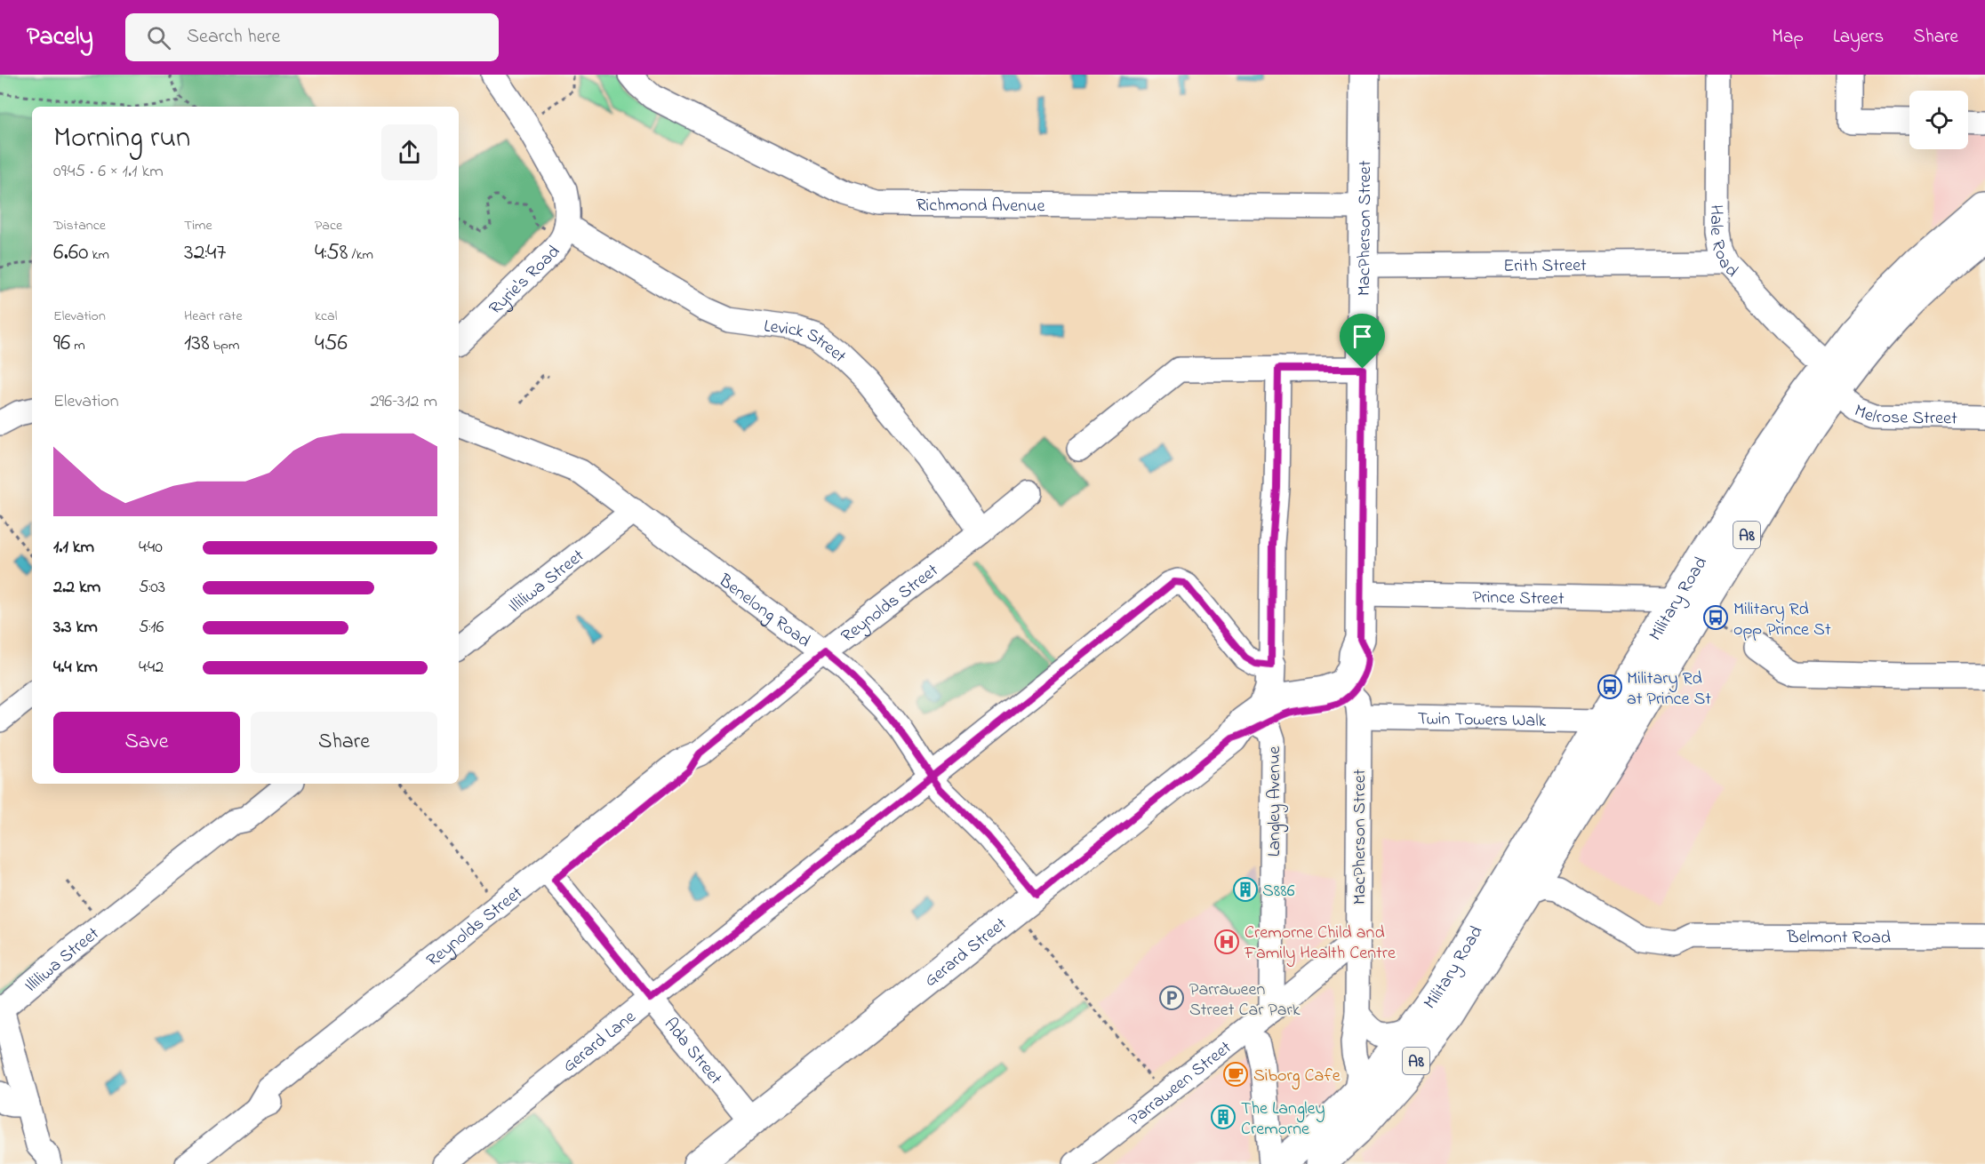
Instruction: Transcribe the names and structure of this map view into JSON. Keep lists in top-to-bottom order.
{
  "streets": {
    "main road": [
      "MacPherson Street",
      "A8",
      "Military Road",
      "Gerard Street"
    ],
    "street": [
      "Richmond Avenue",
      "Hale Road",
      "Erith Street",
      "Ryrie's Road",
      "Levick Street",
      "Melrose Street",
      "Illiliwa Street",
      "Prince Street",
      "Reynolds Street",
      "Benelong Road",
      "Twin Towers Walk",
      "Langley Avenue",
      "Belmont Road",
      "Gerard Lane",
      "Ada Street",
      "Parraween Street"
    ]
  },
  "crossings": [
    ["Richmond Avenue", "MacPherson Street"],
    ["MacPherson Street", "Erith Street"],
    ["MacPherson Street", "Prince Street"],
    ["MacPherson Street", "Military Road"],
    ["MacPherson Street", "Twin Towers Walk"],
    ["MacPherson Street", "Gerard Street"],
    ["MacPherson Street", "Parraween Street"],
    ["Hale Road", "Erith Street"],
    ["Hale Road", "Melrose Street"],
    ["Hale Road", "Military Road"],
    ["Ryrie's Road", "Levick Street"],
    ["Levick Street", "Reynolds Street"],
    ["Melrose Street", "Military Road"],
    ["Illiliwa Street", "Benelong Road"],
    ["Prince Street", "Military Road"],
    ["Military Road", "Twin Towers Walk"],
    ["Military Road", "Belmont Road"],
    ["Reynolds Street", "Benelong Road"],
    ["Reynolds Street", "Ada Street"],
    ["Benelong Road", "Gerard Street"],
    ["Benelong Road", "Gerard Lane"],
    ["Twin Towers Walk", "Gerard Street"],
    ["Langley Avenue", "Gerard Street"],
    ["Langley Avenue", "Parraween Street"],
    ["Gerard Street", "Ada Street"],
    ["Gerard Lane", "Ada Street"]
  ],
  "places": {
    "bus stop": ["Military Rd opp Prince St", "Military Rd at Prince St"],
    "building": ["S886", "The Langley Cremorne"],
    "hospital": ["Cremorne Child and Family Health Centre"],
    "parking": ["Parraween Street Car Park"],
    "cafe": ["Siborg Cafe"]
  },
  "page": {
    "header": "Pacely",
    "search": "Search here",
    "nav": ["Map", "Layers", "Share"],
    "heading": ["Morning run", "09:45 · 6 × 1.1 km"],
    "stats": [
      ["Distance", "6.60 km"],
      ["Time", "32:47"],
      ["Pace", "4:58 /km"],
      ["Elevation", "96 m"],
      ["Heart rate", "138 bpm"],
      ["kcal", "456"]
    ],
    "chart": ["Elevation", "296–312 m"],
    "list": [
      {
        "name": "1.1 km",
        "note": "4:40"
      },
      {
        "name": "2.2 km",
        "note": "5:03"
      },
      {
        "name": "3.3 km",
        "note": "5:16"
      },
      {
        "name": "4.4 km",
        "note": "4:42"
      }
    ],
    "buttons": ["Save", "Share"]
  }
}
